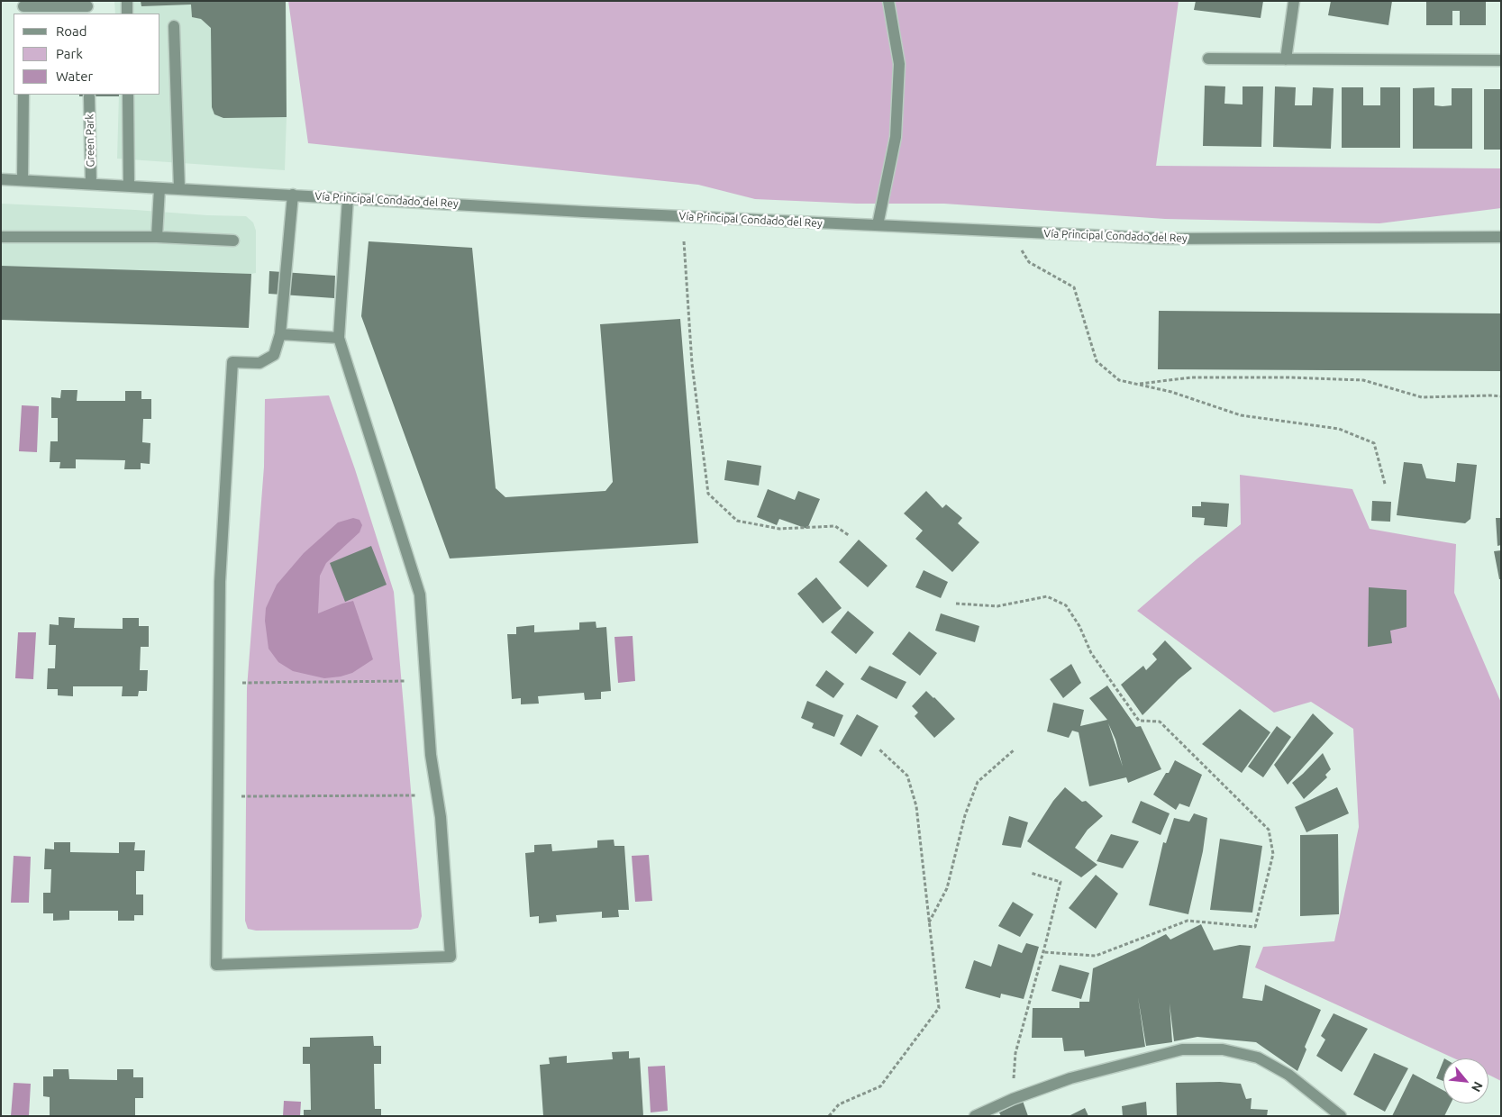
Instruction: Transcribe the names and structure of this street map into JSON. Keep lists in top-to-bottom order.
{
  "streets": {
    "street": ["Green Park", "Vía Principal Condado del Rey"]
  },
  "crossings": [
    ["Green Park", "Vía Principal Condado del Rey"]
  ],
  "legend": ["Road", "Park", "Water"],
  "north": "bottom right"
}
